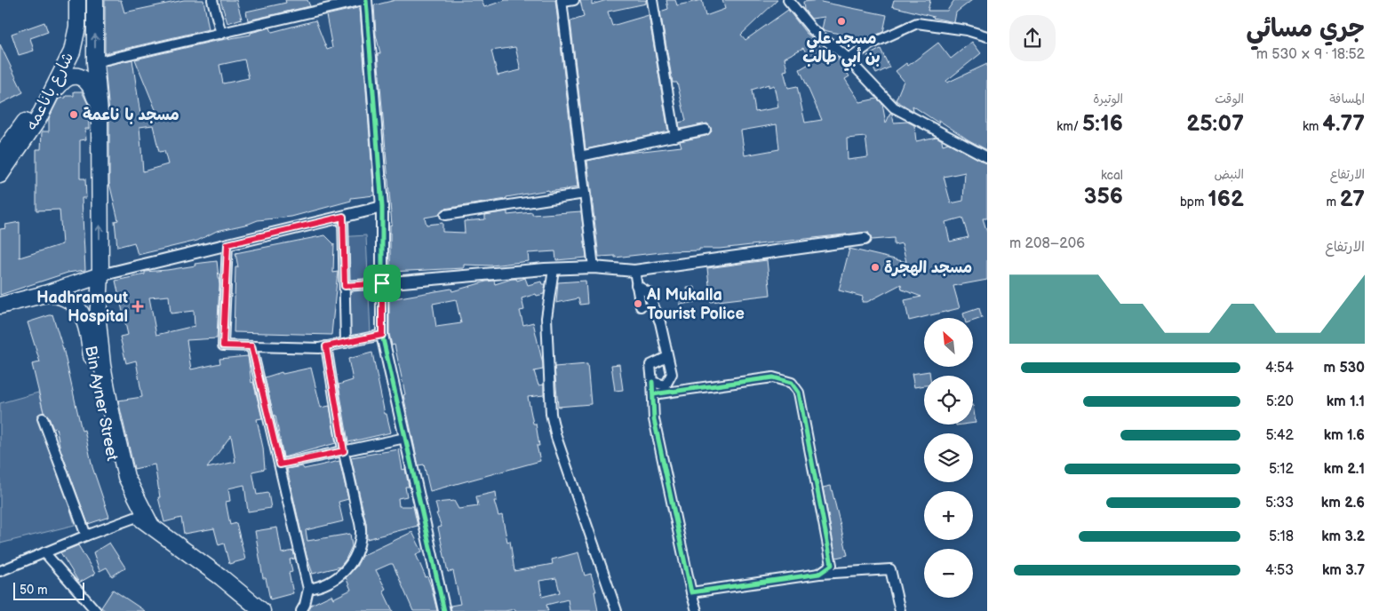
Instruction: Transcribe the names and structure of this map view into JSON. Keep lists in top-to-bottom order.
{
  "streets": {
    "highway": ["شارع باناعمه", "Bin Ayner Street"]
  },
  "places": {
    "other": [
      "مسجد علي بن أبي طالب",
      "مسجد با ناعمة",
      "مسجد الهجرة",
      "Al Mukalla Tourist Police"
    ],
    "health": ["Hadhramout Hospital"]
  },
  "scale_bar": "50 m",
  "north": "top left",
  "page": {
    "heading": ["جري مسائي", "18:52 · 9 × 530 m"],
    "stats": [
      ["المسافة", "4.77 km"],
      ["الوقت", "25:07"],
      ["الوتيرة", "5:16 /km"],
      ["الارتفاع", "27 m"],
      ["النبض", "162 bpm"],
      ["kcal", "356"]
    ],
    "chart": ["الارتفاع", "206–208 m"],
    "map_buttons": ["+", "−"],
    "list": [
      {
        "name": "530 m",
        "note": "4:54"
      },
      {
        "name": "1.1 km",
        "note": "5:20"
      },
      {
        "name": "1.6 km",
        "note": "5:42"
      },
      {
        "name": "2.1 km",
        "note": "5:12"
      },
      {
        "name": "2.6 km",
        "note": "5:33"
      },
      {
        "name": "3.2 km",
        "note": "5:18"
      },
      {
        "name": "3.7 km",
        "note": "4:53"
      }
    ],
    "scale": "50 m"
  }
}
